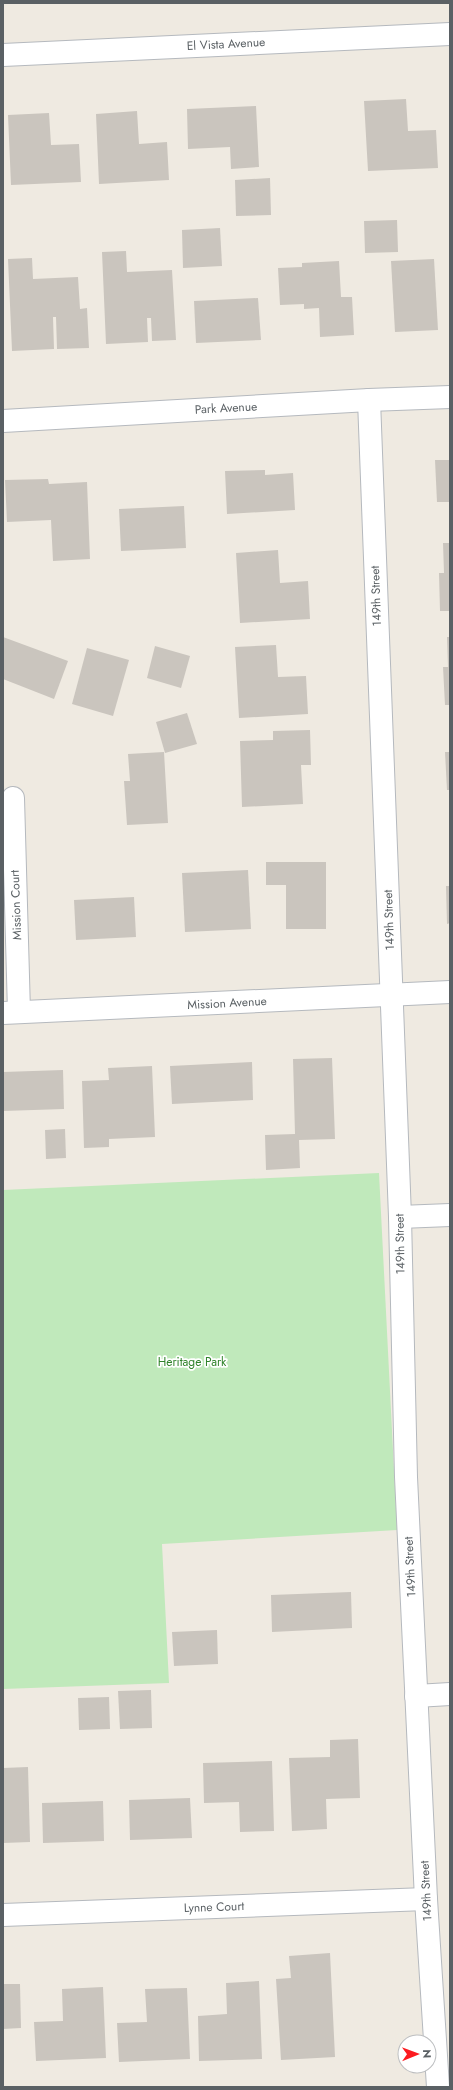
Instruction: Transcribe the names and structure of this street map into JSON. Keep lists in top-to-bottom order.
{
  "streets": {
    "street": [
      "El Vista Avenue",
      "Park Avenue",
      "149th Street",
      "Mission Court",
      "Mission Avenue",
      "Lynne Court"
    ]
  },
  "crossings": [
    ["Park Avenue", "149th Street"],
    ["149th Street", "Mission Avenue"],
    ["149th Street", "Lynne Court"],
    ["Mission Court", "Mission Avenue"]
  ],
  "parks": ["Heritage Park"],
  "north": "right"
}
